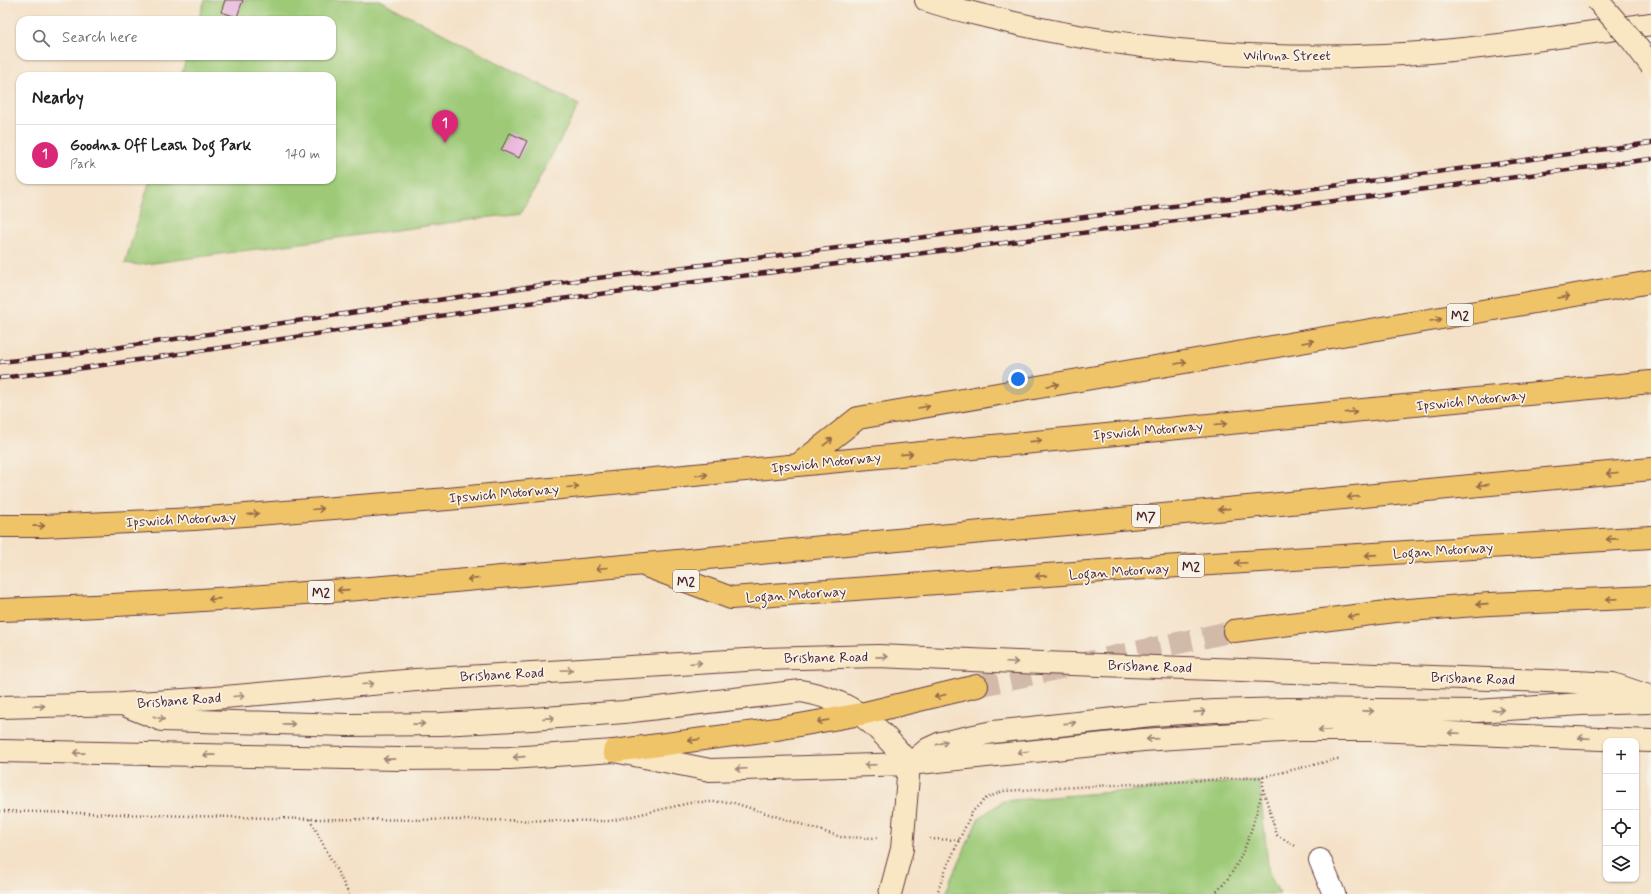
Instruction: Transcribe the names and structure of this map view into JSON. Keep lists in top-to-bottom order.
{
  "streets": {
    "highway": [
      "M2",
      "Ipswich Motorway",
      "M7",
      "Logan Motorway"
    ],
    "main road": ["Wilruna Street", "Brisbane Road"]
  },
  "crossings": [
    ["M2", "Ipswich Motorway"],
    ["M2", "M7"],
    ["M2", "Logan Motorway"],
    ["M7", "Logan Motorway"]
  ],
  "page": {
    "search": "Search here",
    "heading": "Nearby",
    "pins": "1",
    "list": [
      {
        "mark": "1",
        "name": "Goodna Off Leash Dog Park",
        "note": "Park",
        "value": "140 m"
      }
    ],
    "map_buttons": ["+", "−"]
  }
}
